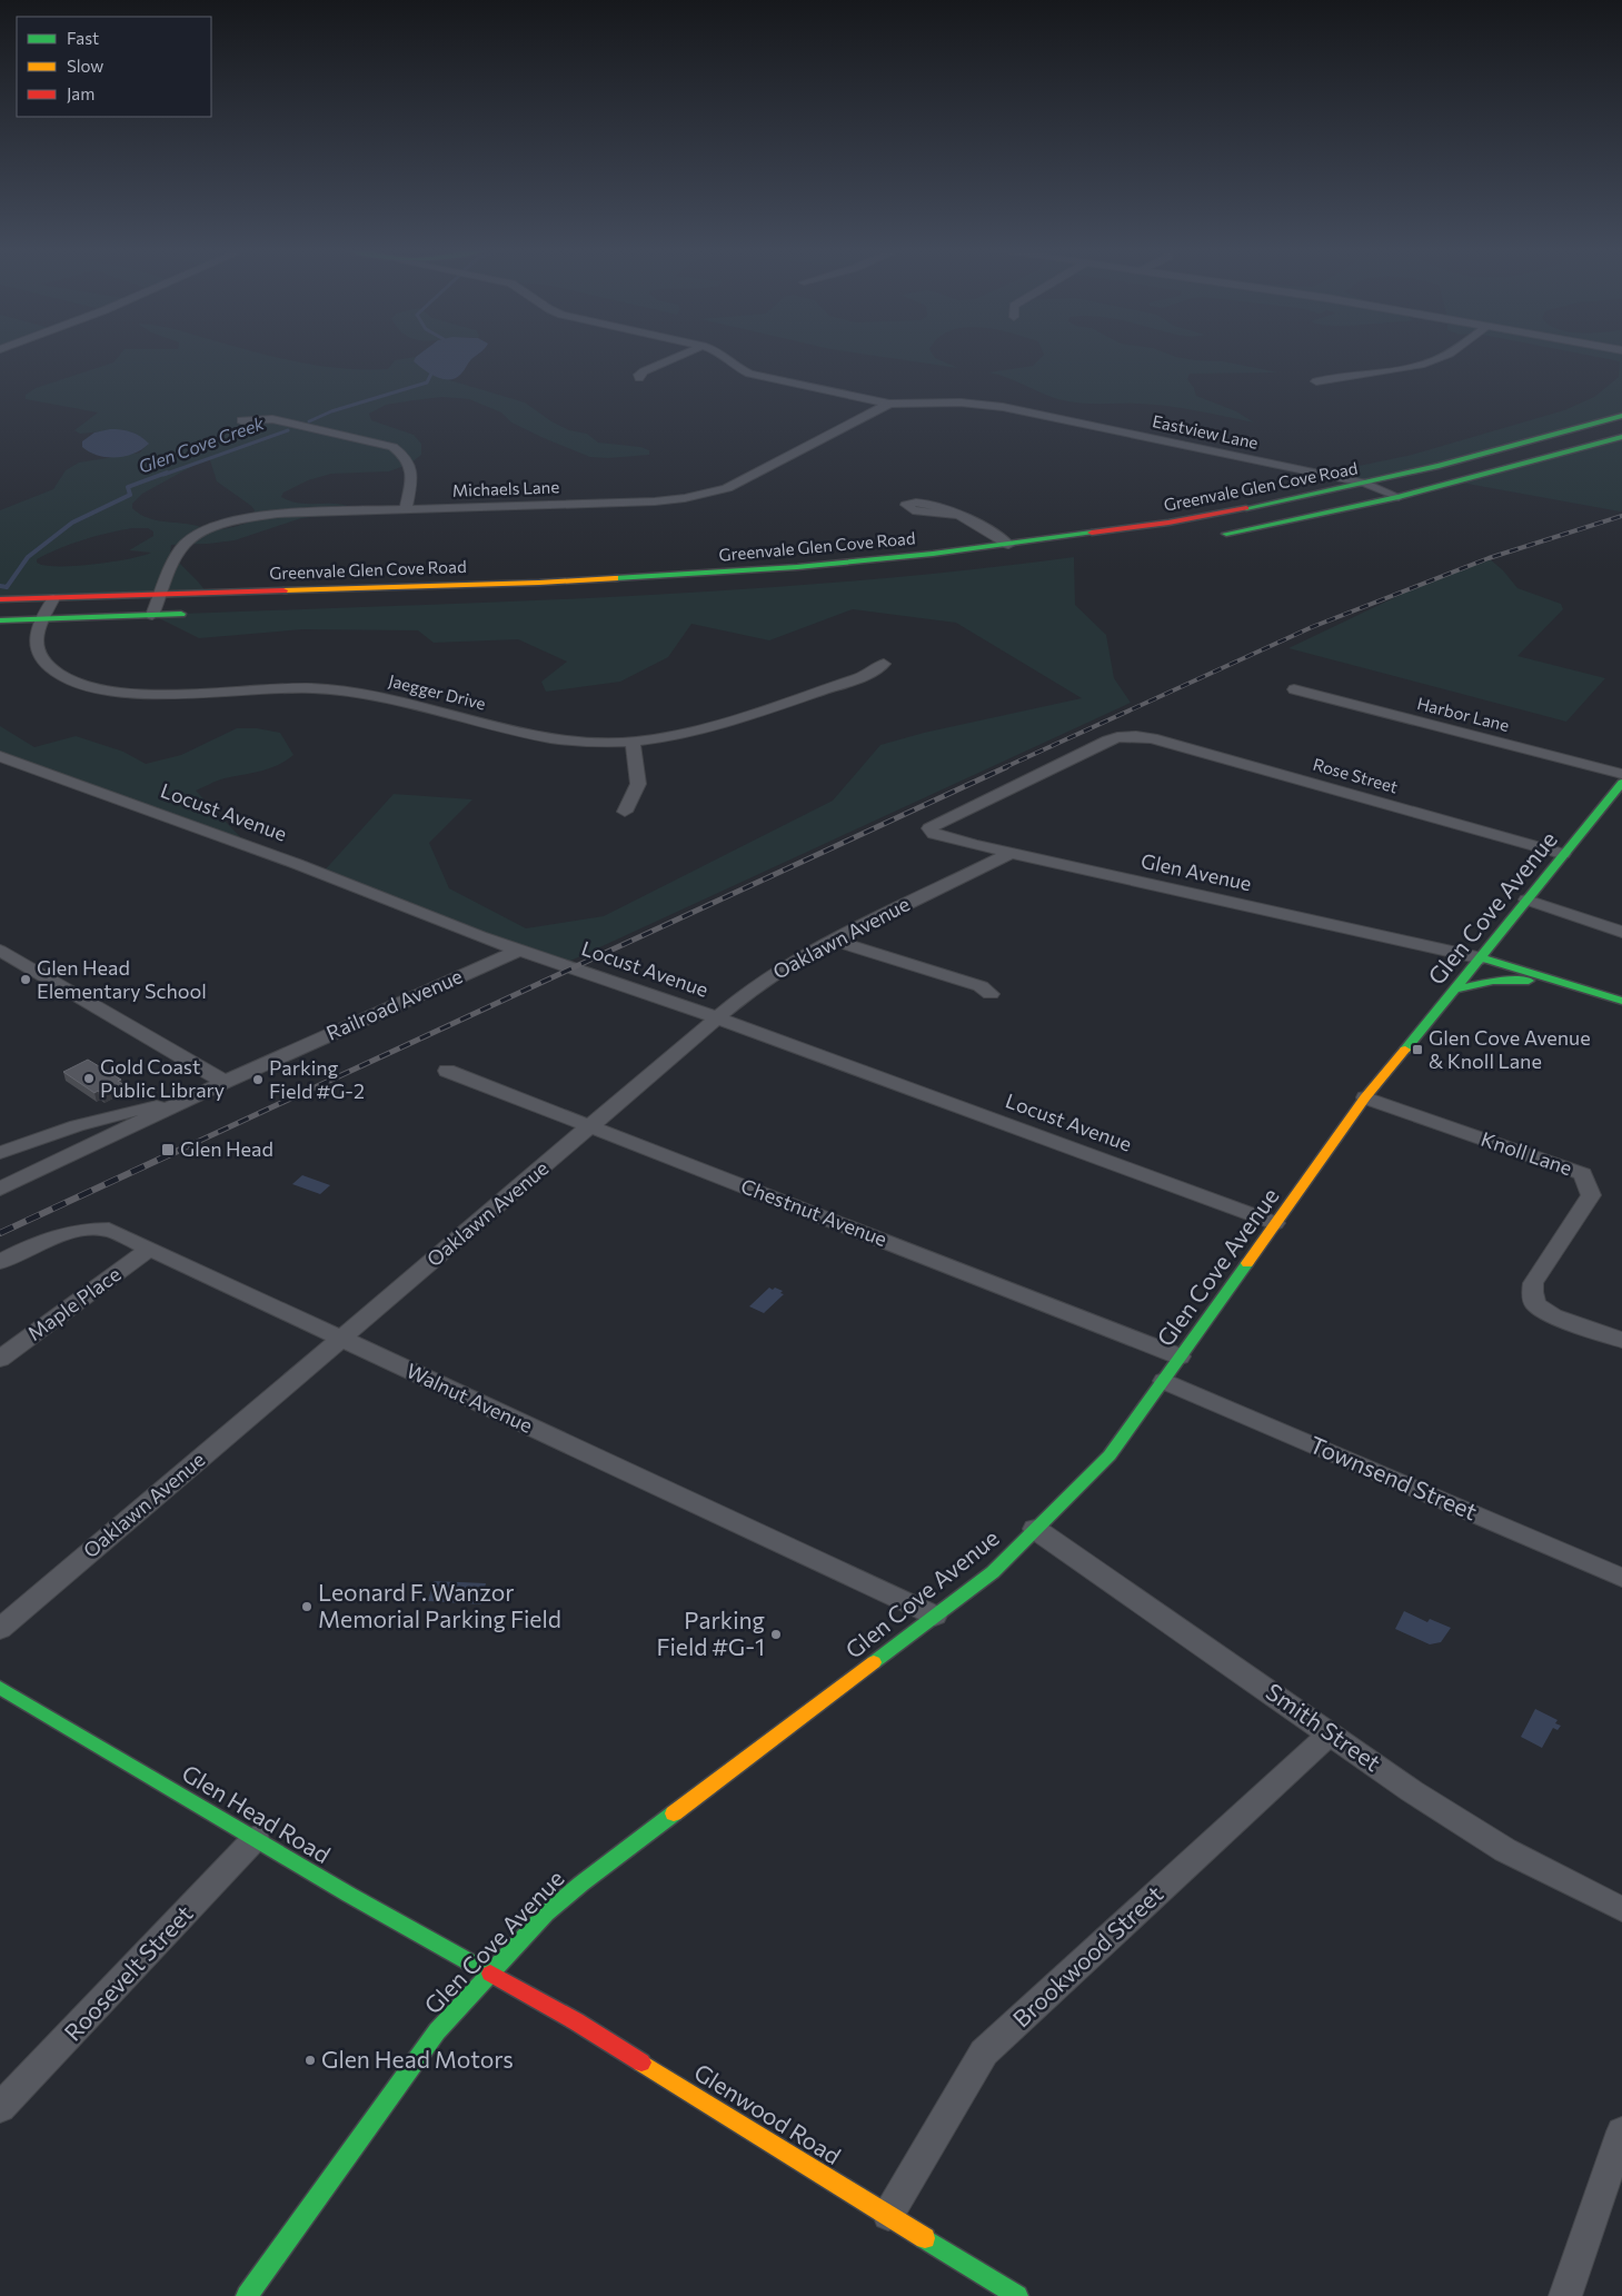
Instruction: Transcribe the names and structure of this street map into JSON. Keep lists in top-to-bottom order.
{
  "streets": {
    "main road": [
      "Greenvale Glen Cove Road",
      "Glen Cove Avenue",
      "Glen Head Road",
      "Glenwood Road"
    ],
    "street": [
      "Eastview Lane",
      "Michaels Lane",
      "Jaegger Drive",
      "Harbor Lane",
      "Rose Street",
      "Locust Avenue",
      "Glen Avenue",
      "Oaklawn Avenue",
      "Railroad Avenue",
      "Knoll Lane",
      "Chestnut Avenue",
      "Maple Place",
      "Walnut Avenue",
      "Townsend Street",
      "Smith Street",
      "Brookwood Street",
      "Roosevelt Street"
    ]
  },
  "crossings": [
    ["Eastview Lane", "Greenvale Glen Cove Road"],
    ["Eastview Lane", "Michaels Lane"],
    ["Greenvale Glen Cove Road", "Michaels Lane"],
    ["Greenvale Glen Cove Road", "Jaegger Drive"],
    ["Rose Street", "Glen Avenue"],
    ["Rose Street", "Glen Cove Avenue"],
    ["Locust Avenue", "Glen Cove Avenue"],
    ["Locust Avenue", "Oaklawn Avenue"],
    ["Locust Avenue", "Railroad Avenue"],
    ["Glen Avenue", "Glen Cove Avenue"],
    ["Glen Avenue", "Oaklawn Avenue"],
    ["Glen Cove Avenue", "Knoll Lane"],
    ["Glen Cove Avenue", "Chestnut Avenue"],
    ["Glen Cove Avenue", "Walnut Avenue"],
    ["Glen Cove Avenue", "Townsend Street"],
    ["Glen Cove Avenue", "Smith Street"],
    ["Glen Cove Avenue", "Glen Head Road"],
    ["Glen Cove Avenue", "Glenwood Road"],
    ["Oaklawn Avenue", "Chestnut Avenue"],
    ["Oaklawn Avenue", "Walnut Avenue"],
    ["Maple Place", "Walnut Avenue"],
    ["Smith Street", "Brookwood Street"],
    ["Glen Head Road", "Roosevelt Street"],
    ["Glen Head Road", "Glenwood Road"],
    ["Brookwood Street", "Glenwood Road"]
  ],
  "water": ["Glen Cove Creek"],
  "places": {
    "other": [
      "Glen Head Elementary School",
      "Gold Coast Public Library",
      "Parking Field #G-2",
      "Leonard F. Wanzor Memorial Parking Field",
      "Parking Field #G-1",
      "Glen Head Motors"
    ],
    "transit": ["Glen Cove Avenue & Knoll Lane", "Glen Head"]
  },
  "legend": ["Fast", "Slow", "Jam"]
}
